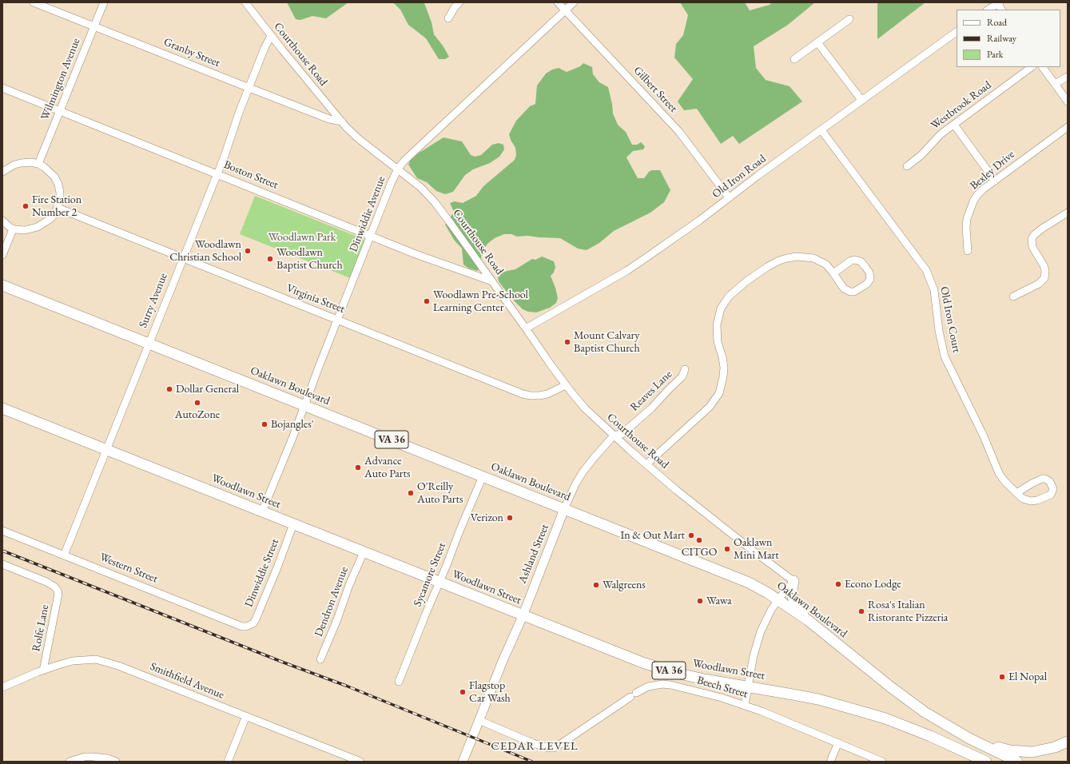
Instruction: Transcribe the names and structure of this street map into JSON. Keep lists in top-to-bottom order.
{
  "streets": {
    "highway": ["Oaklawn Boulevard", "VA 36", "Woodlawn Street"],
    "main road": ["Ashland Street"],
    "street": [
      "Granby Street",
      "Courthouse Road",
      "Wilmington Avenue",
      "Gilbert Street",
      "Westbrook Road",
      "Bexley Drive",
      "Boston Street",
      "Old Iron Road",
      "Dinwiddie Avenue",
      "Virginia Street",
      "Surry Avenue",
      "Old Iron Court",
      "Reaves Lane",
      "Western Street",
      "Dinwiddie Street",
      "Sycamore Street",
      "Dendron Avenue",
      "Rolfe Lane",
      "Smithfield Avenue",
      "Beech Street"
    ]
  },
  "crossings": [
    ["Granby Street", "Courthouse Road"],
    ["Granby Street", "Wilmington Avenue"],
    ["Granby Street", "Surry Avenue"],
    ["Courthouse Road", "Boston Street"],
    ["Courthouse Road", "Old Iron Road"],
    ["Courthouse Road", "Dinwiddie Avenue"],
    ["Courthouse Road", "Virginia Street"],
    ["Courthouse Road", "Surry Avenue"],
    ["Courthouse Road", "Reaves Lane"],
    ["Courthouse Road", "Ashland Street"],
    ["Wilmington Avenue", "Boston Street"],
    ["Gilbert Street", "Old Iron Road"],
    ["Gilbert Street", "Dinwiddie Avenue"],
    ["Boston Street", "Dinwiddie Avenue"],
    ["Boston Street", "Surry Avenue"],
    ["Old Iron Road", "Old Iron Court"],
    ["Dinwiddie Avenue", "Virginia Street"],
    ["Dinwiddie Avenue", "Oaklawn Boulevard"],
    ["Dinwiddie Avenue", "Woodlawn Street"],
    ["Virginia Street", "Surry Avenue"],
    ["Surry Avenue", "Oaklawn Boulevard"],
    ["Surry Avenue", "Woodlawn Street"],
    ["Surry Avenue", "Western Street"],
    ["Oaklawn Boulevard", "Ashland Street"],
    ["Oaklawn Boulevard", "Sycamore Street"],
    ["Reaves Lane", "Ashland Street"],
    ["VA 36", "Woodlawn Street"],
    ["Woodlawn Street", "Ashland Street"],
    ["Woodlawn Street", "Dinwiddie Street"],
    ["Woodlawn Street", "Sycamore Street"],
    ["Woodlawn Street", "Dendron Avenue"],
    ["Ashland Street", "Beech Street"],
    ["Western Street", "Dinwiddie Street"],
    ["Rolfe Lane", "Smithfield Avenue"]
  ],
  "districts": ["CEDAR LEVEL"],
  "parks": ["Woodlawn Park"],
  "places": [
    "Fire Station Number 2",
    "Woodlawn Christian School",
    "Woodlawn Baptist Church",
    "Woodlawn Pre-School Learning Center",
    "Mount Calvary Baptist Church",
    "Dollar General",
    "AutoZone",
    "Bojangles'",
    "Advance Auto Parts",
    "O'Reilly Auto Parts",
    "Verizon",
    "In & Out Mart",
    "CITGO",
    "Oaklawn Mini Mart",
    "Econo Lodge",
    "Walgreens",
    "Wawa",
    "Rosa's Italian Ristorante Pizzeria",
    "El Nopal",
    "Flagstop Car Wash"
  ],
  "legend": ["Road", "Railway", "Park"]
}
